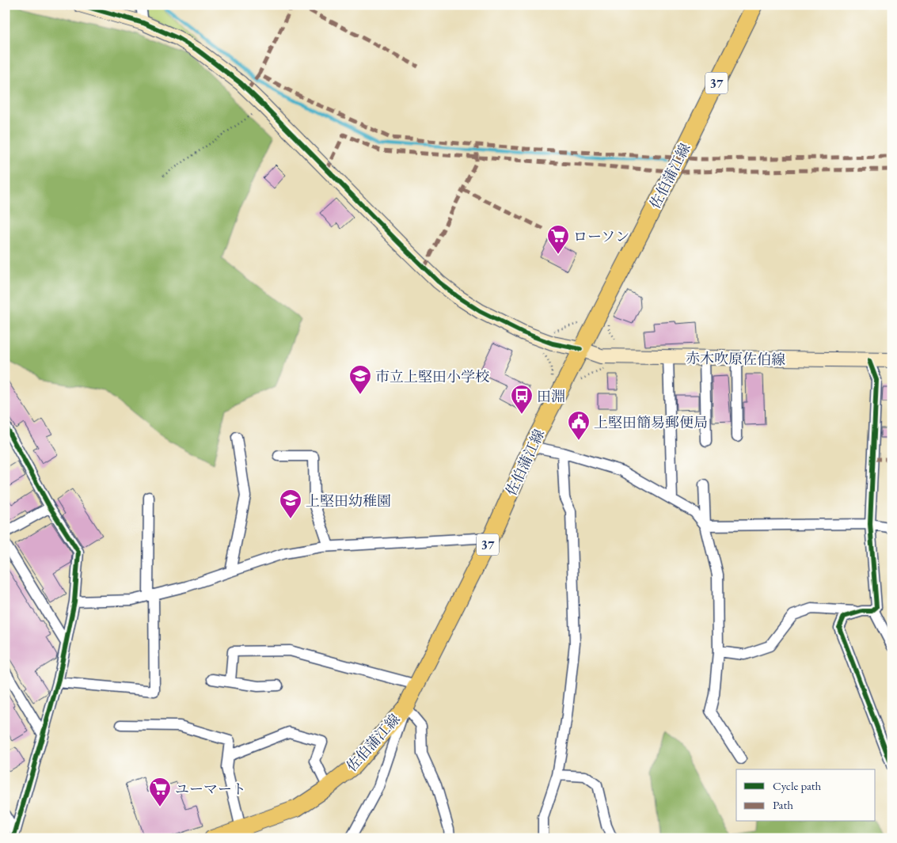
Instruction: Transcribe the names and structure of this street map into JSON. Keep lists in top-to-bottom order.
{
  "streets": {
    "main road": ["37", "佐伯蒲江線"],
    "street": ["赤木吹原佐伯線"]
  },
  "crossings": [
    ["佐伯蒲江線", "赤木吹原佐伯線"]
  ],
  "places": {
    "supermarket": ["ローソン", "ユーマート"],
    "school or university": ["市立上堅田小学校", "上堅田幼稚園"],
    "bus stop": ["田淵"],
    "public building": ["上堅田簡易郵便局"]
  },
  "legend": ["Cycle path", "Path"]
}
